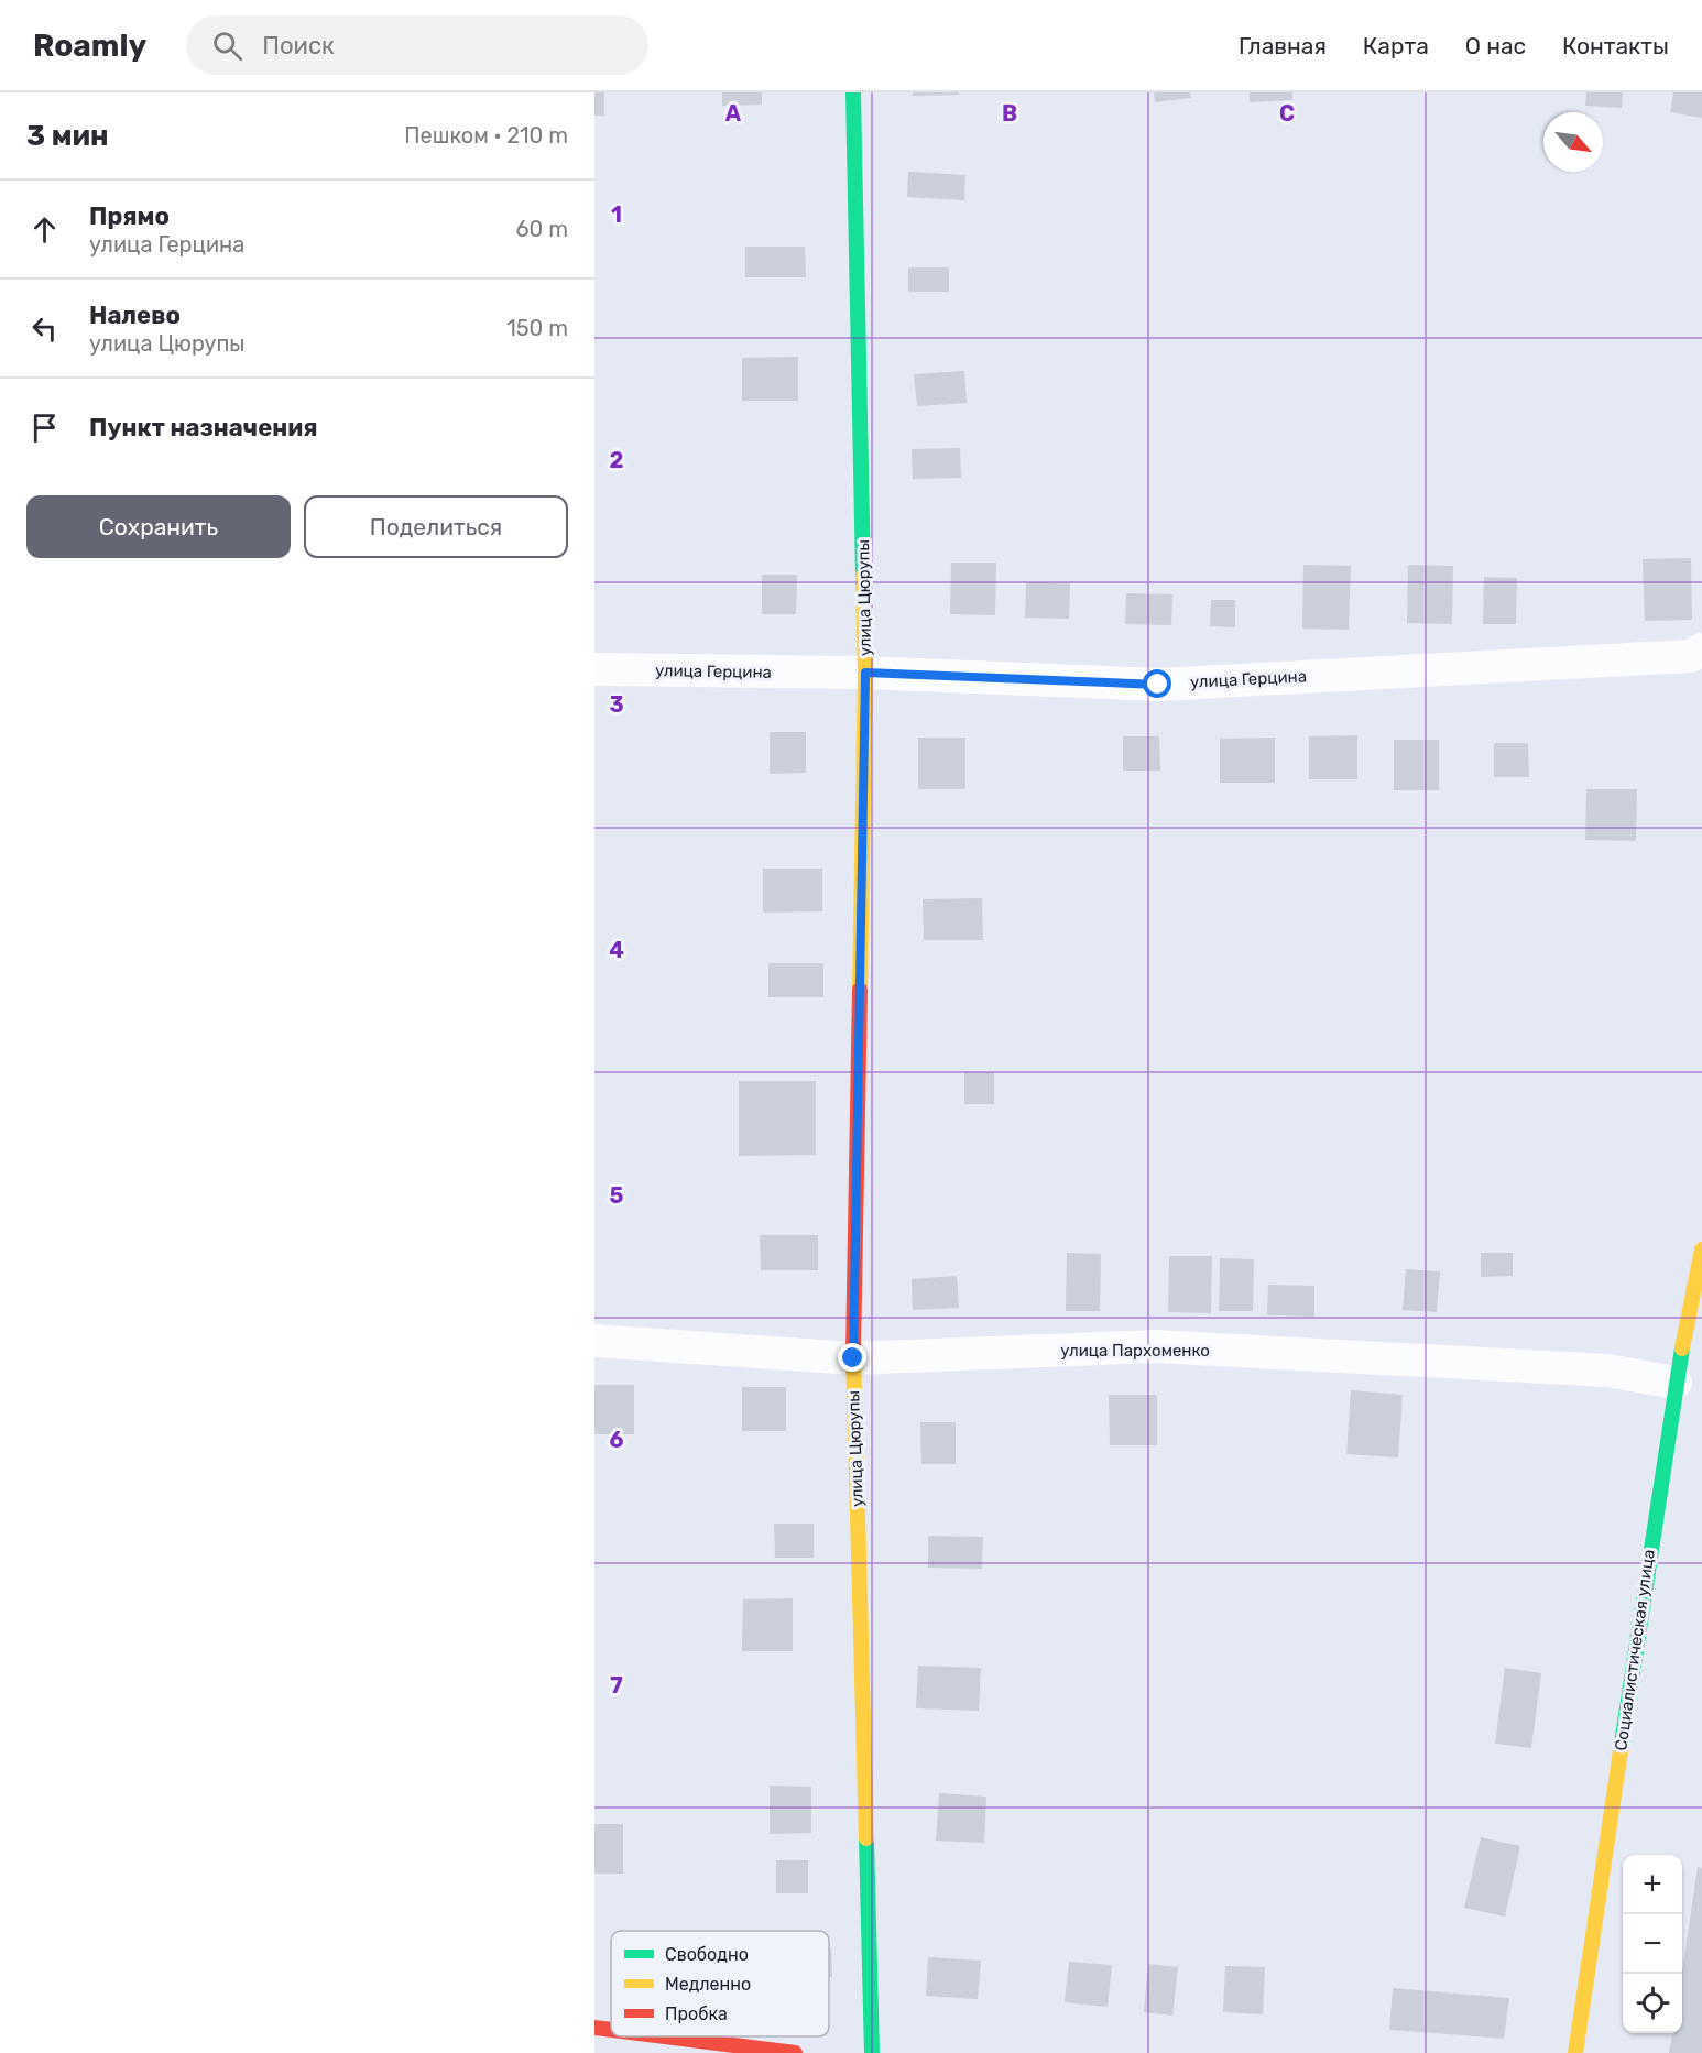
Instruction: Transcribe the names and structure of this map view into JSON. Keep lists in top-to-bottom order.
{
  "streets": {
    "street": [
      "улица Цюрупы",
      "улица Герцина",
      "улица Пархоменко",
      "Социалистическая улица"
    ]
  },
  "crossings": [
    ["улица Цюрупы", "улица Герцина"],
    ["улица Цюрупы", "улица Пархоменко"],
    ["улица Пархоменко", "Социалистическая улица"]
  ],
  "legend": ["Свободно", "Медленно", "Пробка"],
  "north": "bottom right",
  "page": {
    "header": "Roamly",
    "search": "Поиск",
    "nav": [
      "Главная",
      "Карта",
      "О нас",
      "Контакты"
    ],
    "heading": ["3 мин", "Пешком · 210 m"],
    "list": [
      ["Прямо", "улица Герцина", "60 m"],
      ["Налево", "улица Цюрупы", "150 m"],
      "Пункт назначения"
    ],
    "buttons": ["Сохранить", "Поделиться"],
    "map_buttons": ["+", "−"]
  },
  "grid": {
    "columns": ["A", "B", "C"],
    "rows": [
      "1",
      "2",
      "3",
      "4",
      "5",
      "6",
      "7"
    ]
  }
}
